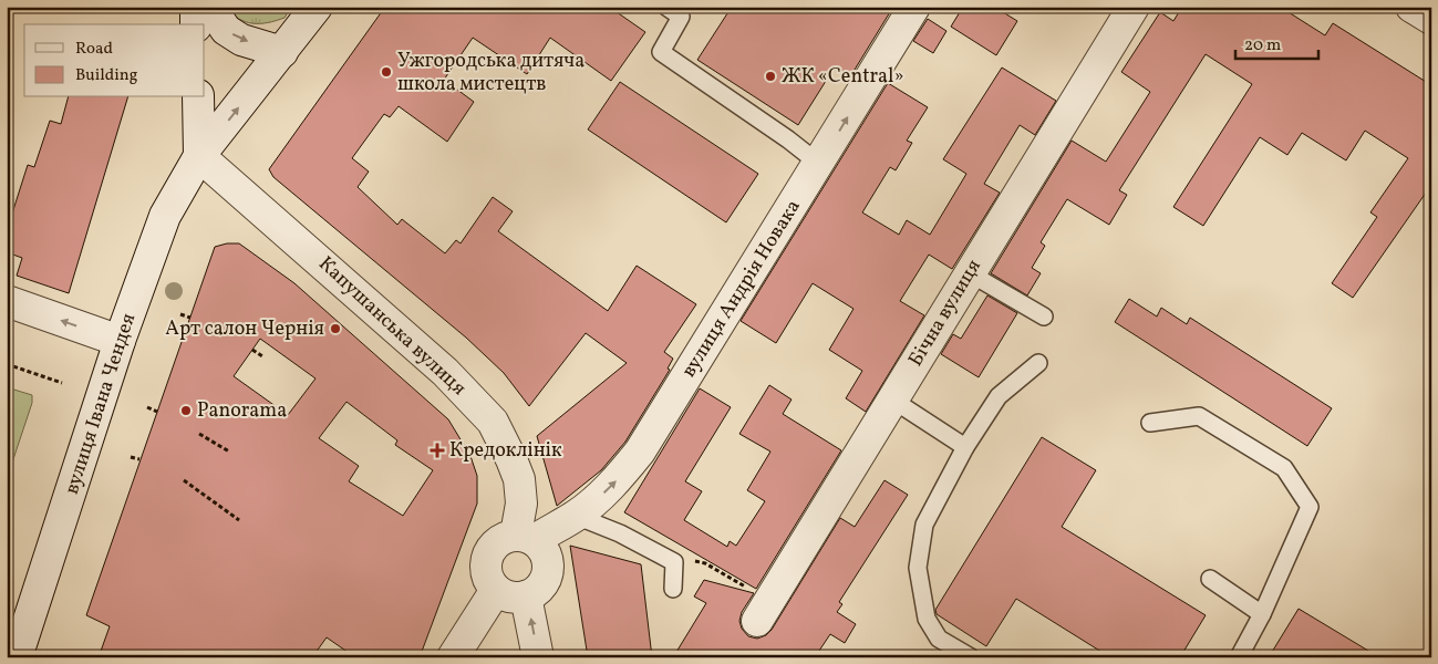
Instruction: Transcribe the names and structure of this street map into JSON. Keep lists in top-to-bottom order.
{
  "streets": {
    "street": [
      "вулиця Андрія Новака",
      "Бічна вулиця",
      "Капушанська вулиця",
      "вулиця Івана Чендея"
    ]
  },
  "crossings": [
    ["вулиця Андрія Новака", "Капушанська вулиця"],
    ["Капушанська вулиця", "вулиця Івана Чендея"]
  ],
  "one_way": ["вулиця Андрія Новака"],
  "places": {
    "other": [
      "Ужгородська дитяча школа мистецтв",
      "ЖК «Central»",
      "Арт салон Чернія",
      "Panorama"
    ],
    "health": ["Кредоклінік"]
  },
  "legend": ["Road", "Building"],
  "scale_bar": "20 m"
}
